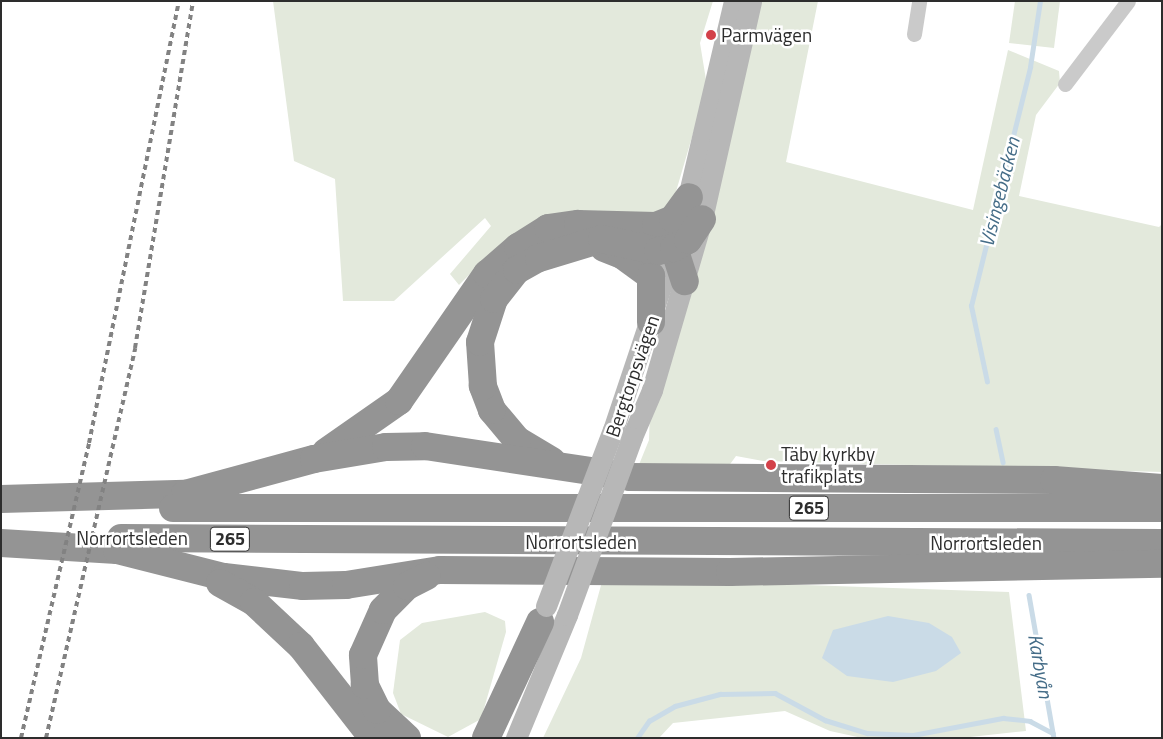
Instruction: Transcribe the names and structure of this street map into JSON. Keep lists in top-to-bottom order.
{
  "streets": {
    "highway": ["265", "Norrortsleden"],
    "main road": ["Bergtorpsvägen"]
  },
  "water": ["Visingebäcken", "Karbyån"],
  "places": ["Parmvägen", "Täby kyrkby trafikplats"]
}
